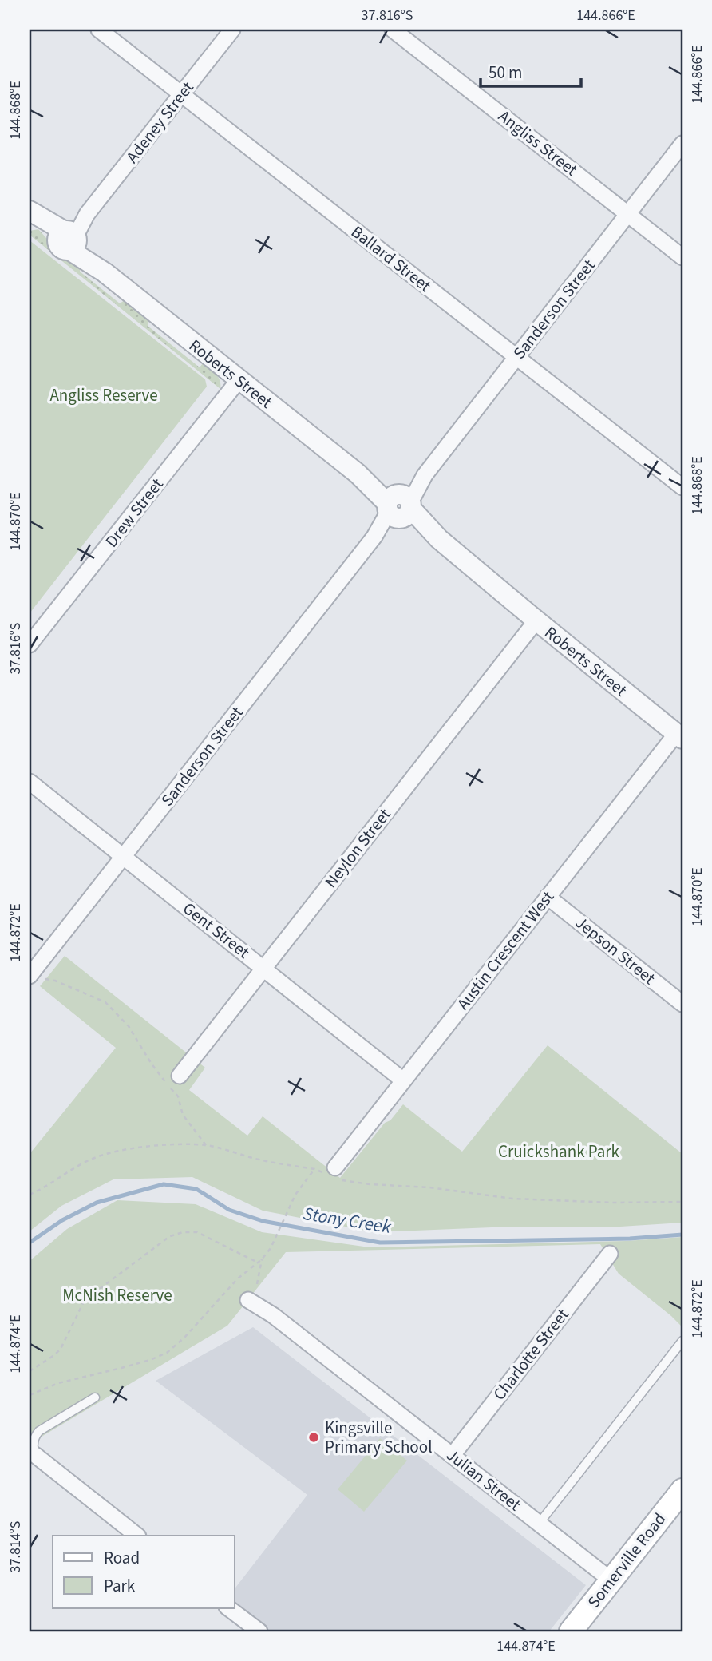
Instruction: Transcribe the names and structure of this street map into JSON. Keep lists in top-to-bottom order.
{
  "streets": {
    "main road": ["Somerville Road"],
    "street": [
      "Adeney Street",
      "Angliss Street",
      "Ballard Street",
      "Sanderson Street",
      "Roberts Street",
      "Drew Street",
      "Neylon Street",
      "Gent Street",
      "Austin Crescent West",
      "Jepson Street",
      "Charlotte Street",
      "Julian Street"
    ]
  },
  "crossings": [
    ["Adeney Street", "Ballard Street"],
    ["Adeney Street", "Roberts Street"],
    ["Angliss Street", "Sanderson Street"],
    ["Ballard Street", "Sanderson Street"],
    ["Sanderson Street", "Roberts Street"],
    ["Sanderson Street", "Gent Street"],
    ["Roberts Street", "Drew Street"],
    ["Roberts Street", "Neylon Street"],
    ["Roberts Street", "Austin Crescent West"],
    ["Neylon Street", "Gent Street"],
    ["Gent Street", "Austin Crescent West"],
    ["Austin Crescent West", "Jepson Street"],
    ["Charlotte Street", "Julian Street"],
    ["Julian Street", "Somerville Road"]
  ],
  "water": ["Stony Creek"],
  "parks": ["Angliss Reserve", "Cruickshank Park", "McNish Reserve"],
  "places": ["Kingsville Primary School"],
  "legend": ["Road", "Park"],
  "scale_bar": "50 m",
  "coordinates": [
    "37.816°S",
    "144.866°E",
    "144.868°E",
    "144.870°E",
    "144.872°E",
    "144.874°E",
    "37.814°S"
  ]
}
